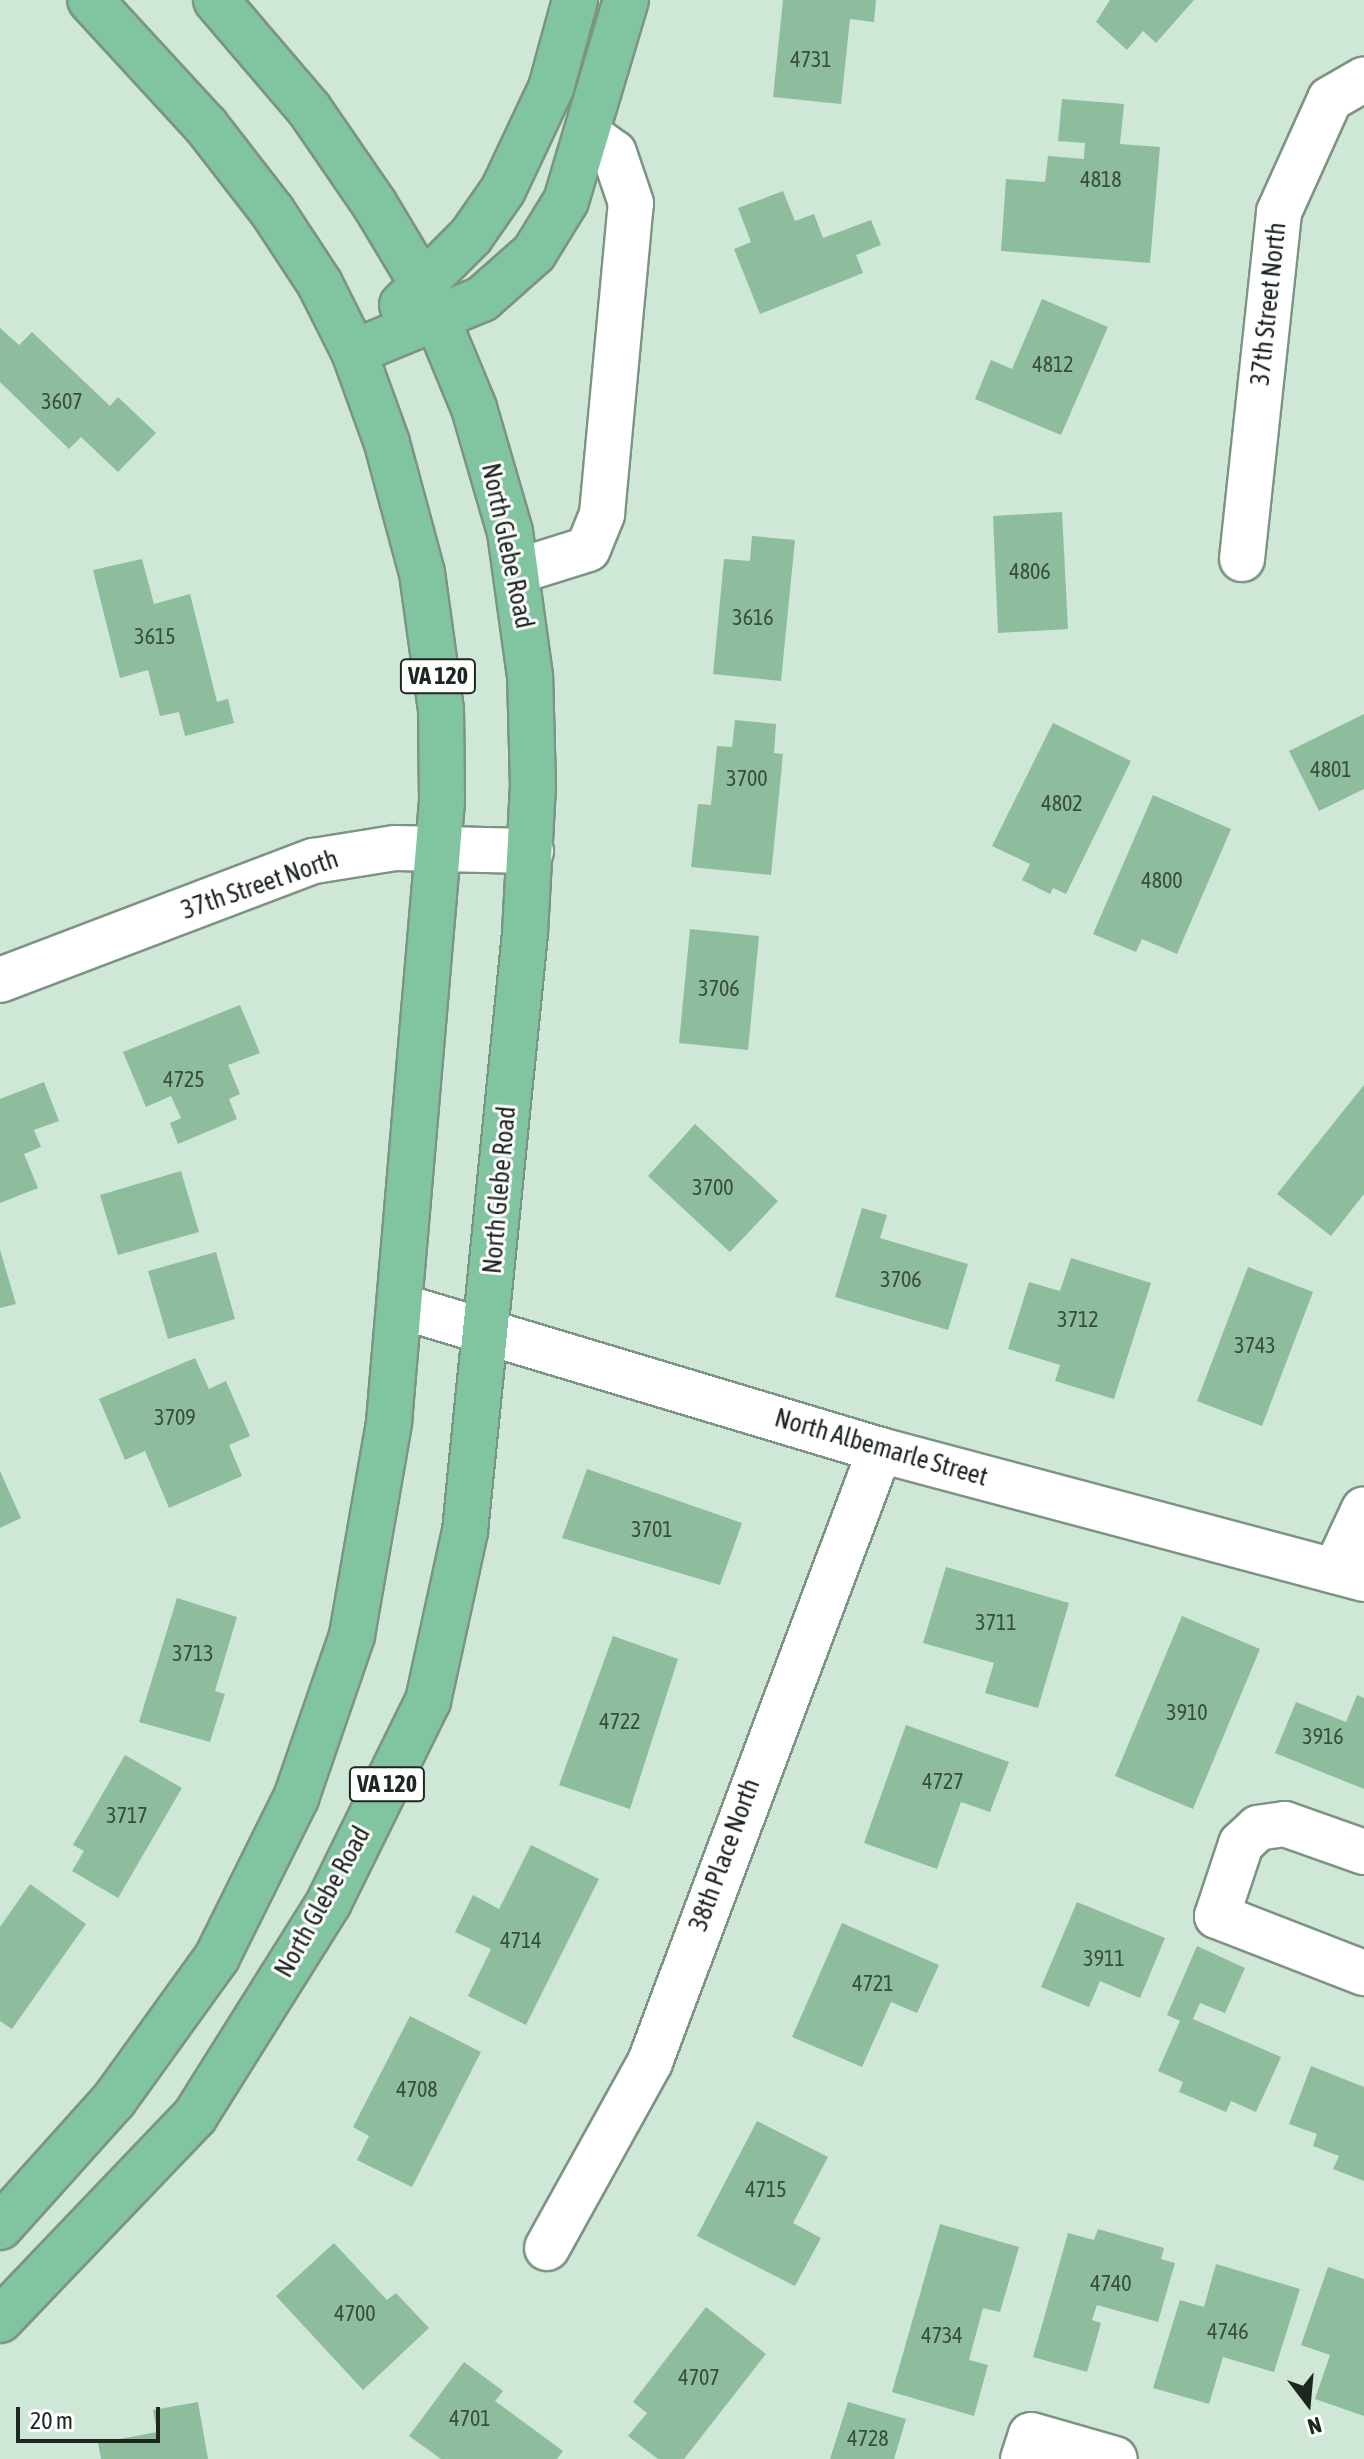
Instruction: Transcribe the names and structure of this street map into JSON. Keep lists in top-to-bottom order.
{
  "streets": {
    "main road": ["North Glebe Road", "VA 120"],
    "street": ["37th Street North", "North Albemarle Street", "38th Place North"]
  },
  "crossings": [
    ["37th Street North", "North Glebe Road"],
    ["37th Street North", "VA 120"],
    ["North Glebe Road", "North Albemarle Street"],
    ["VA 120", "North Albemarle Street"],
    ["North Albemarle Street", "38th Place North"]
  ],
  "house_numbers": [
    "4731",
    "4818",
    "4812",
    "3607",
    "4806",
    "3616",
    "3615",
    "4801",
    "3700",
    "4802",
    "4800",
    "3706",
    "4725",
    "3700",
    "3706",
    "3712",
    "3743",
    "3709",
    "3701",
    "3711",
    "3713",
    "3910",
    "4722",
    "3916",
    "4727",
    "3717",
    "4714",
    "3911",
    "4721",
    "4708",
    "4715",
    "4740",
    "4700",
    "4746",
    "4734",
    "4707",
    "4701",
    "4728"
  ],
  "scale_bar": "20 m",
  "north": "bottom"
}
